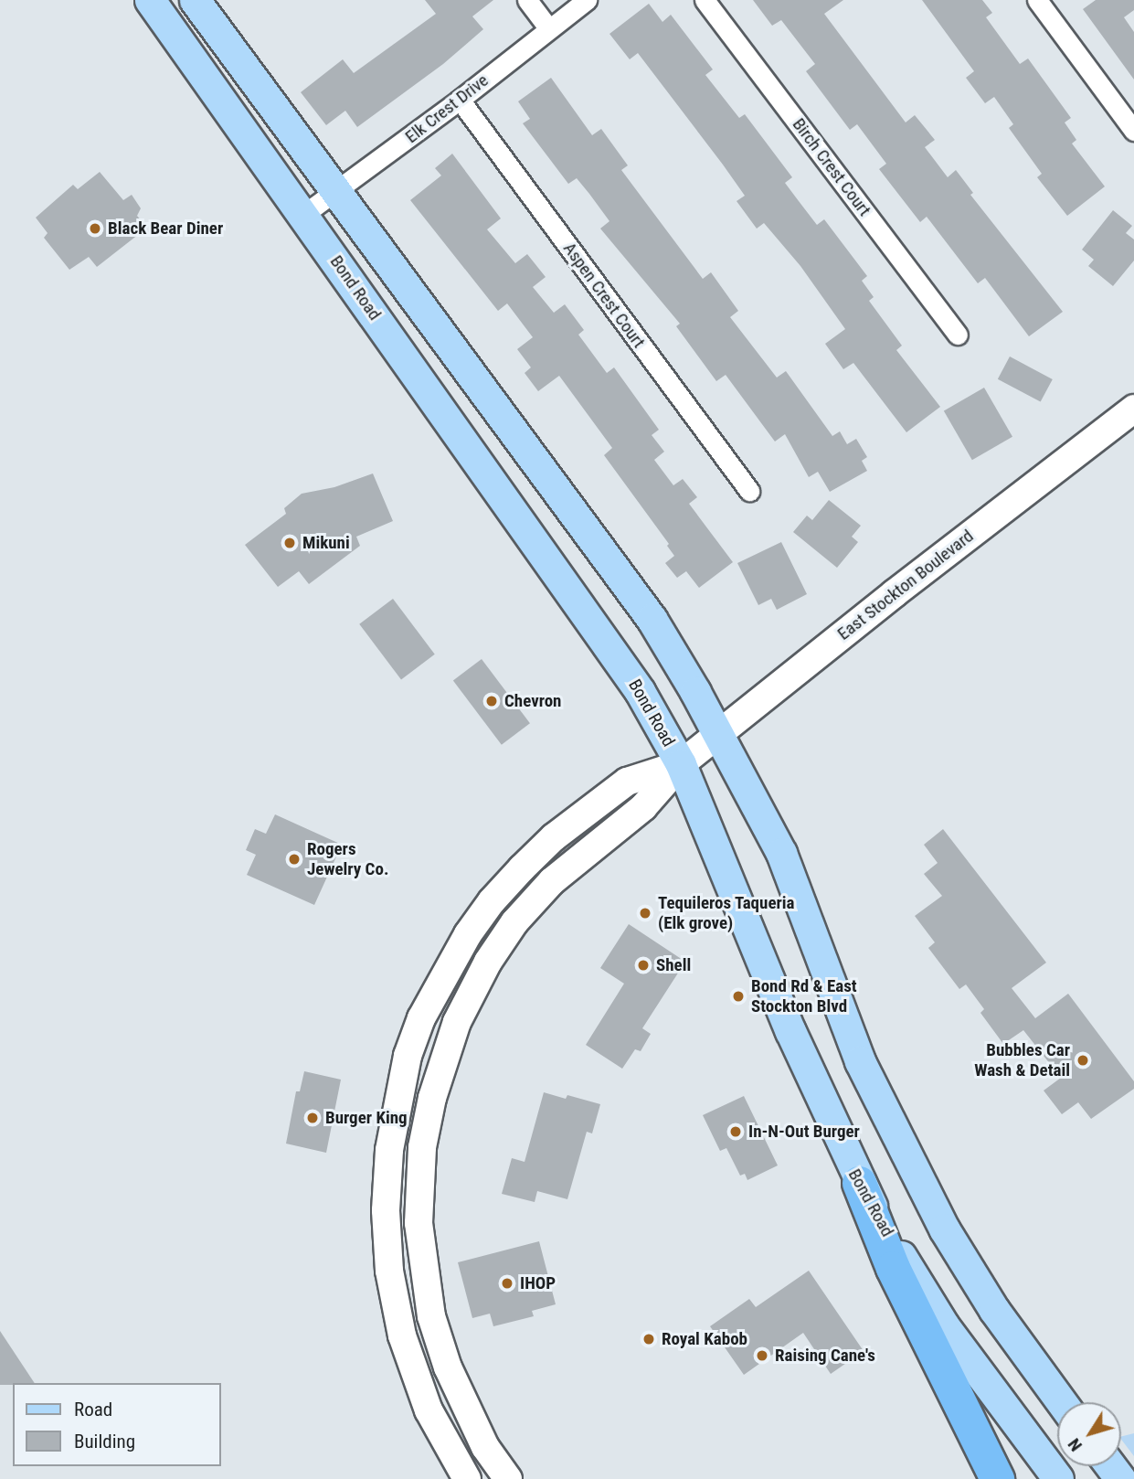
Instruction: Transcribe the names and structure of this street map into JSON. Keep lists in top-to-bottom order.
{
  "streets": {
    "main road": ["Bond Road"],
    "street": [
      "Elk Crest Drive",
      "Birch Crest Court",
      "Aspen Crest Court",
      "East Stockton Boulevard"
    ]
  },
  "crossings": [
    ["Elk Crest Drive", "Bond Road"],
    ["Elk Crest Drive", "Aspen Crest Court"],
    ["Bond Road", "East Stockton Boulevard"]
  ],
  "places": [
    "Black Bear Diner",
    "Mikuni",
    "Chevron",
    "Rogers Jewelry Co.",
    "Tequileros Taqueria (Elk grove)",
    "Shell",
    "Bond Rd & East Stockton Blvd",
    "Bubbles Car Wash & Detail",
    "Burger King",
    "In-N-Out Burger",
    "IHOP",
    "Royal Kabob",
    "Raising Cane's"
  ],
  "legend": ["Road", "Building"],
  "north": "bottom left"
}
